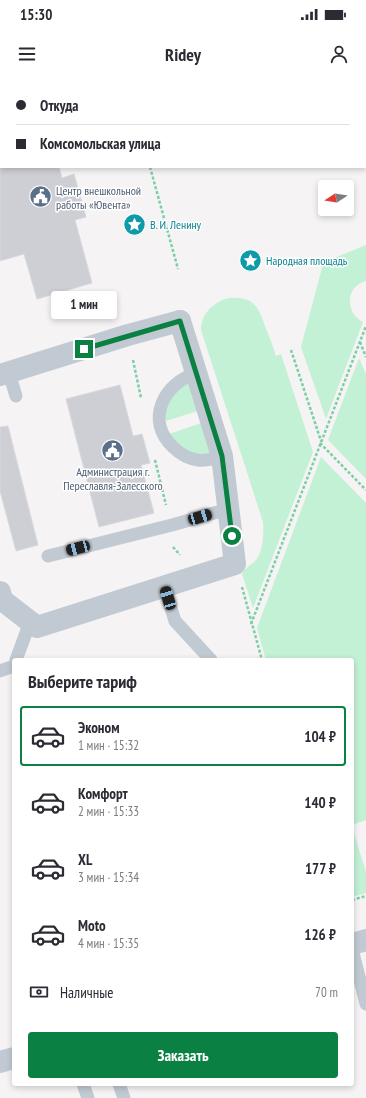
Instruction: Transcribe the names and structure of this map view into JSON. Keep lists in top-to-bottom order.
{
  "places": {
    "public building": ["Центр внешкольной работы «Ювента»", "Администрация г. Переславля-Залесского"],
    "place": ["В. И. Ленину", "Народная площадь"]
  },
  "north": "left",
  "page": {
    "status": "15:30",
    "header": "Ridey",
    "banner": ["Откуда", "Комсомольская улица"],
    "bubble": "1 мин",
    "heading": "Выберите тариф",
    "list": [
      {
        "name": "Эконом",
        "note": "1 мин · 15:32",
        "value": "104 ₽"
      },
      {
        "name": "Комфорт",
        "note": "2 мин · 15:33",
        "value": "140 ₽"
      },
      {
        "name": "XL",
        "note": "3 мин · 15:34",
        "value": "177 ₽"
      },
      {
        "name": "Moto",
        "note": "4 мин · 15:35",
        "value": "126 ₽"
      }
    ],
    "pay": ["Наличные", "70 m"],
    "buttons": "Заказать"
  }
}
